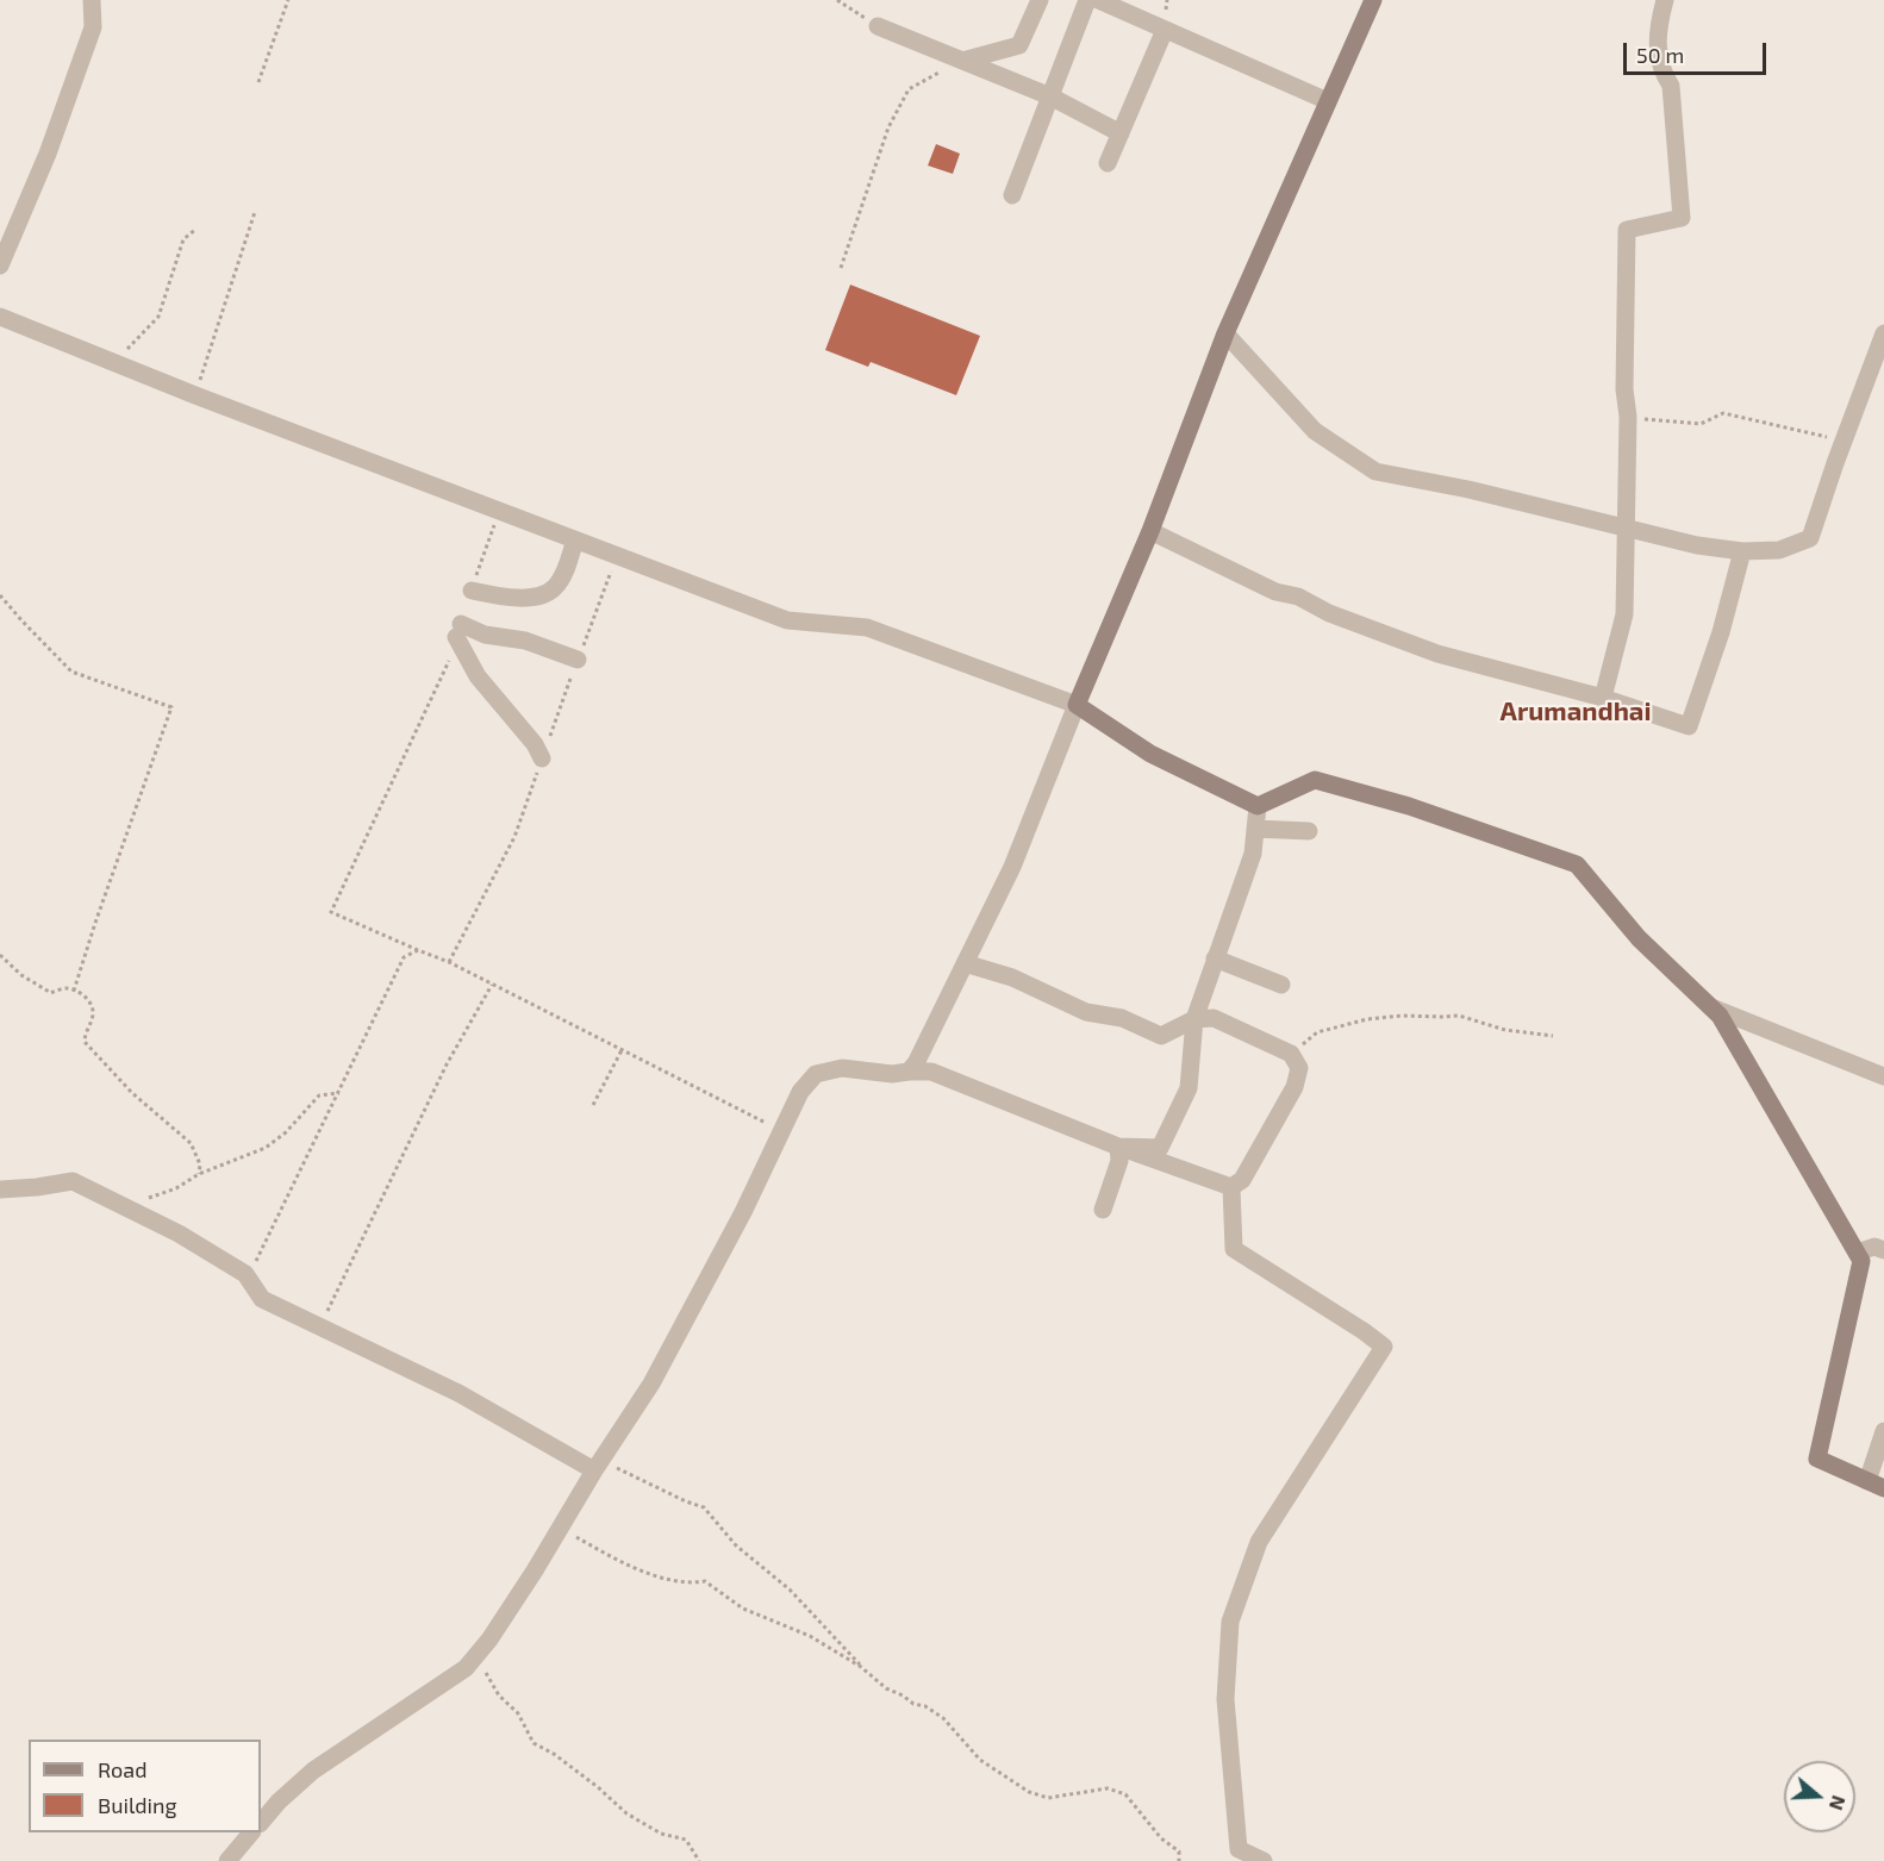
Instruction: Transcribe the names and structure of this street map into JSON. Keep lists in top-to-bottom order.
{
  "districts": ["Arumandhai"],
  "legend": ["Road", "Building"],
  "scale_bar": "50 m",
  "north": "right"
}
